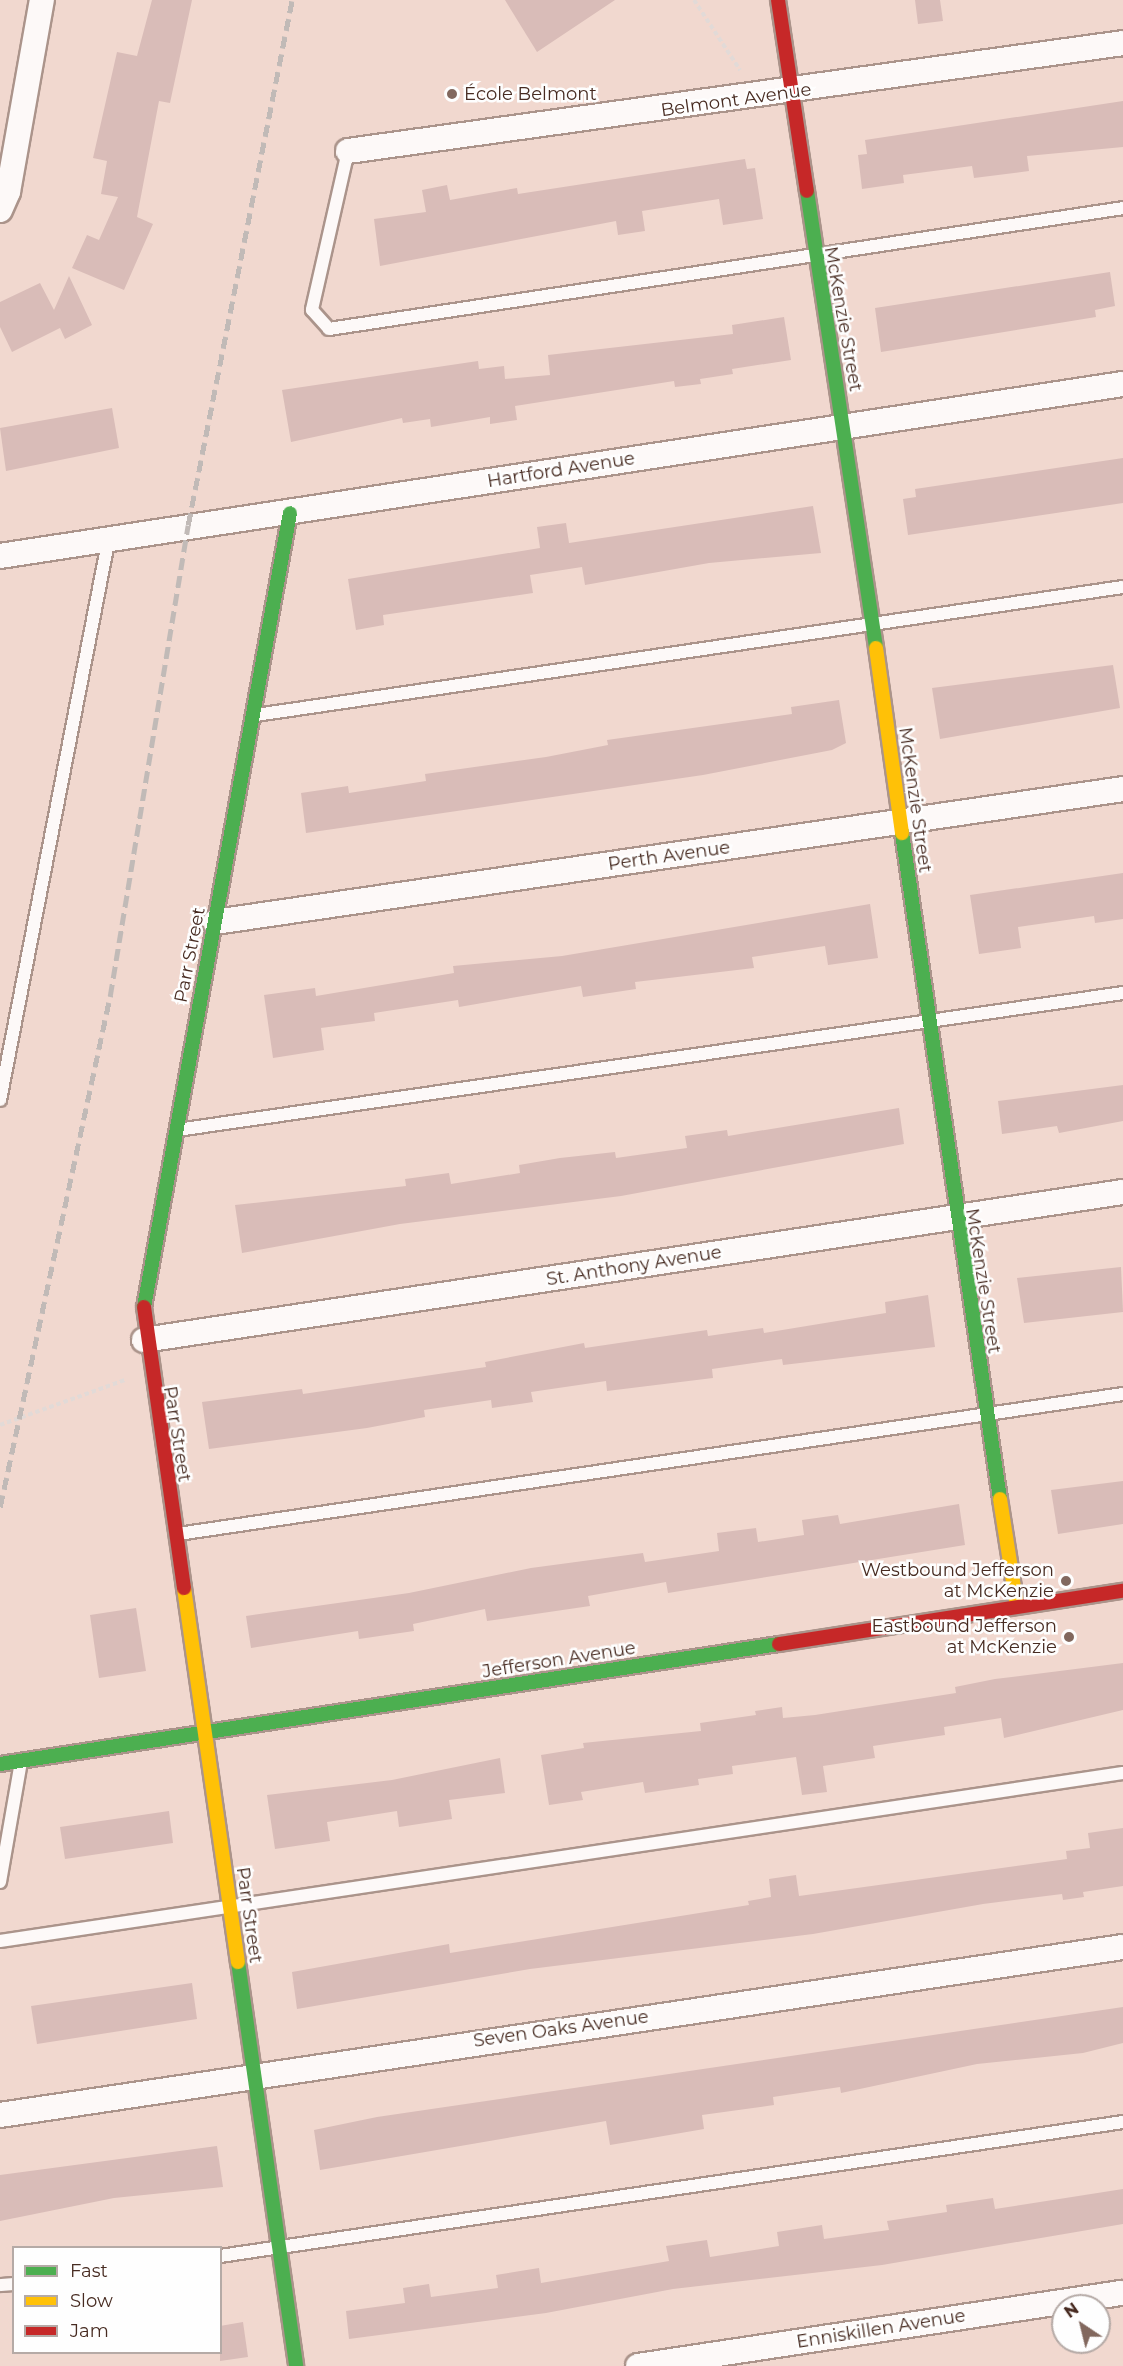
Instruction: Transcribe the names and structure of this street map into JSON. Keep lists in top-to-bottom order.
{
  "streets": {
    "street": [
      "Belmont Avenue",
      "McKenzie Street",
      "Hartford Avenue",
      "Perth Avenue",
      "Parr Street",
      "St. Anthony Avenue",
      "Jefferson Avenue",
      "Seven Oaks Avenue",
      "Enniskillen Avenue"
    ]
  },
  "crossings": [
    ["Belmont Avenue", "McKenzie Street"],
    ["McKenzie Street", "Hartford Avenue"],
    ["McKenzie Street", "Perth Avenue"],
    ["McKenzie Street", "St. Anthony Avenue"],
    ["McKenzie Street", "Jefferson Avenue"],
    ["Hartford Avenue", "Parr Street"],
    ["Perth Avenue", "Parr Street"],
    ["Parr Street", "St. Anthony Avenue"],
    ["Parr Street", "Jefferson Avenue"],
    ["Parr Street", "Seven Oaks Avenue"]
  ],
  "places": ["École Belmont", "Westbound Jefferson at McKenzie", "Eastbound Jefferson at McKenzie"],
  "legend": ["Fast", "Slow", "Jam"],
  "north": "top left"
}
